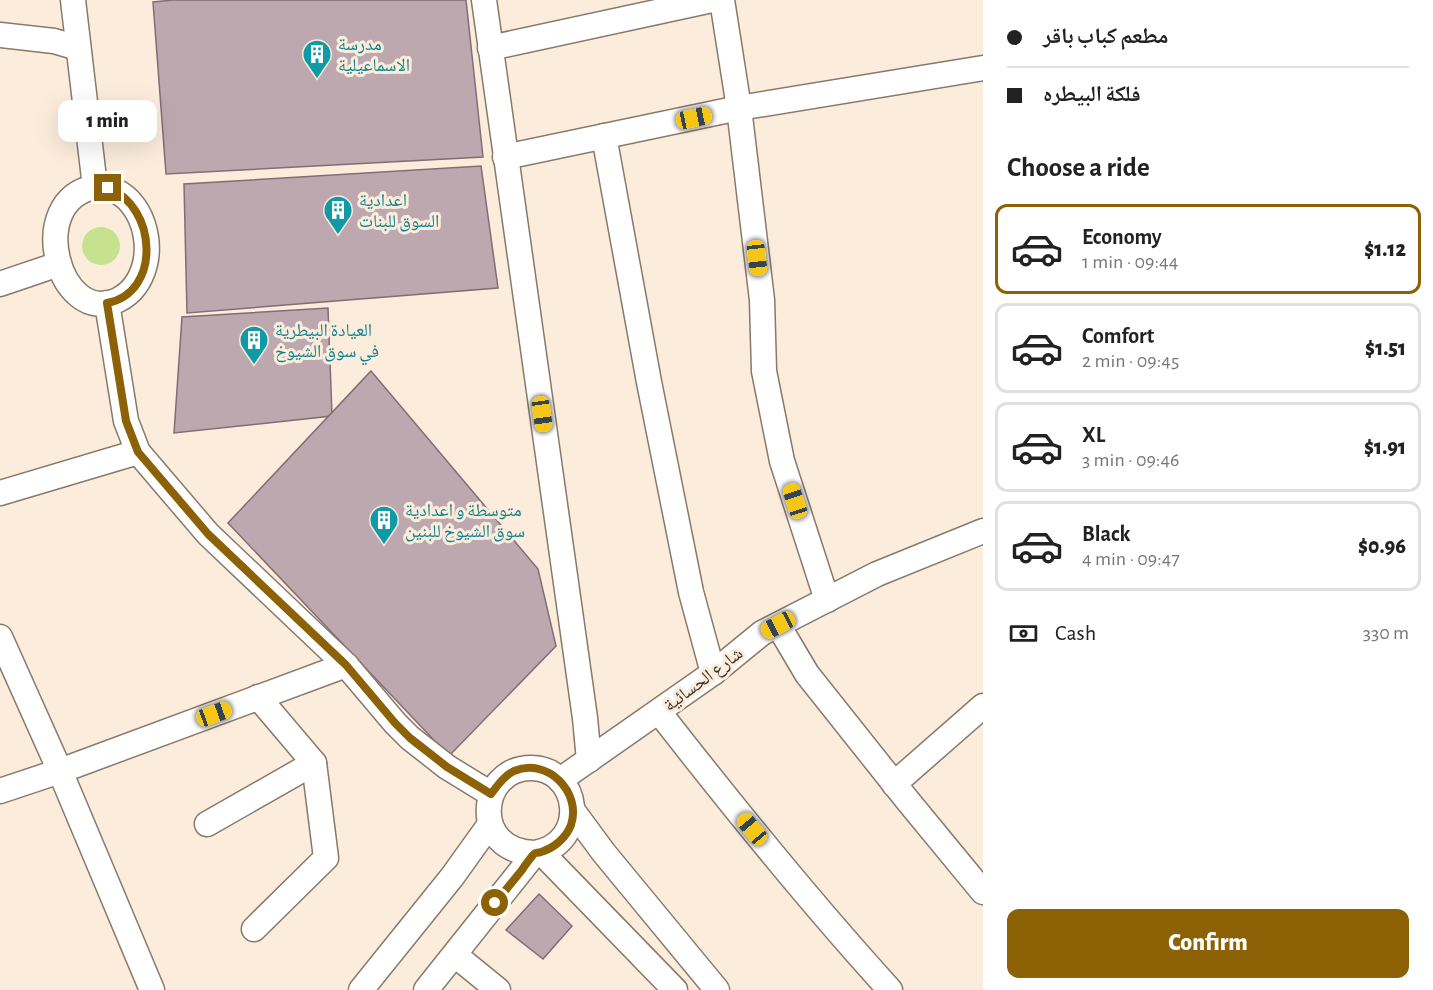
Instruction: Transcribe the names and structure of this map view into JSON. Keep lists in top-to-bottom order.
{
  "streets": {
    "street": ["شارع الحسائية"]
  },
  "places": {
    "building": [
      "مدرسة الاسماعيلية",
      "اعدادية السوق للبنات",
      "العيادة البيطرية في سوق الشيوخ",
      "متوسطة و اعدادية سوق الشيوخ للبنين"
    ]
  },
  "page": {
    "banner": ["مطعم كباب باقر", "فلكة البيطره"],
    "bubble": "1 min",
    "heading": "Choose a ride",
    "list": [
      {
        "name": "Economy",
        "note": "1 min · 09:44",
        "value": "$1.12"
      },
      {
        "name": "Comfort",
        "note": "2 min · 09:45",
        "value": "$1.51"
      },
      {
        "name": "XL",
        "note": "3 min · 09:46",
        "value": "$1.91"
      },
      {
        "name": "Black",
        "note": "4 min · 09:47",
        "value": "$0.96"
      }
    ],
    "pay": ["Cash", "330 m"],
    "buttons": "Confirm"
  }
}
